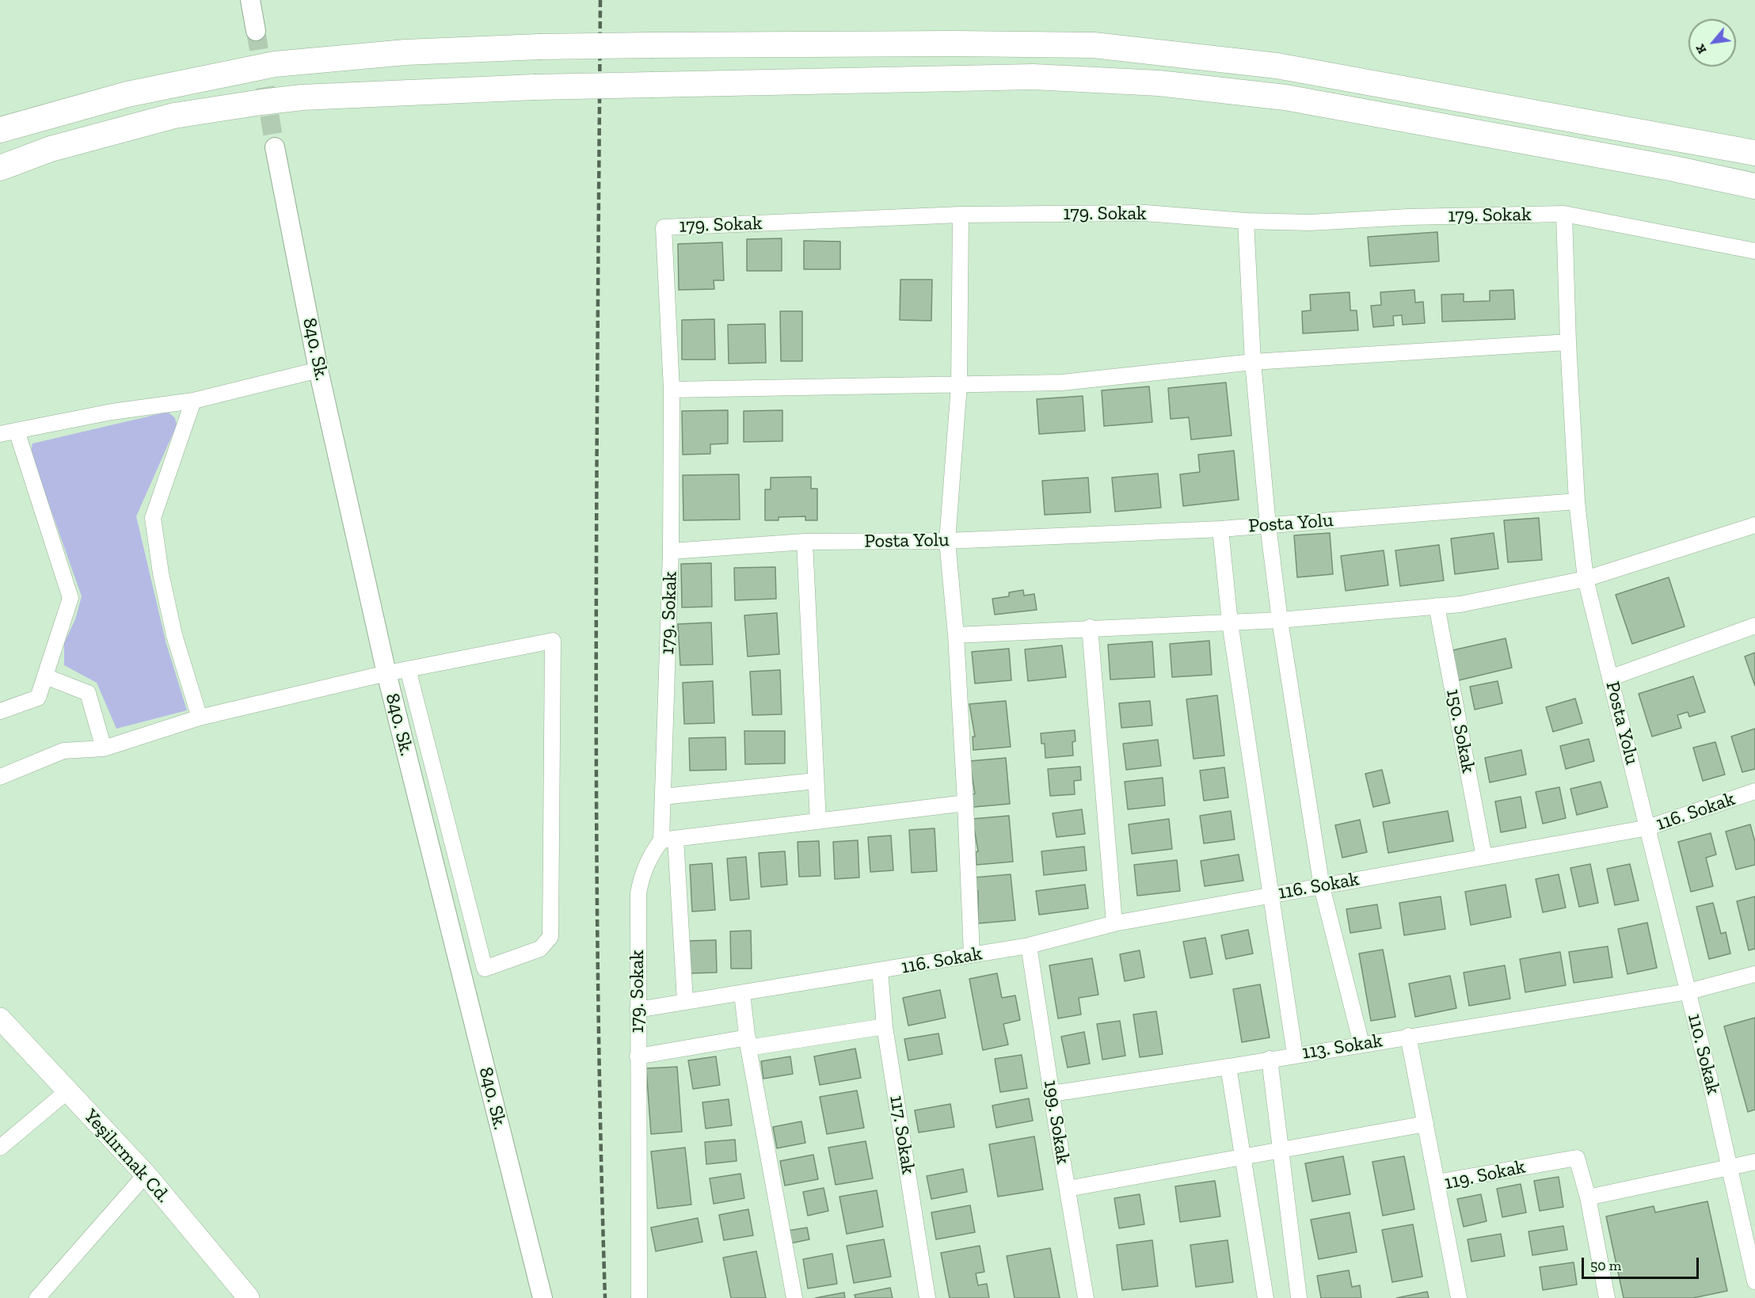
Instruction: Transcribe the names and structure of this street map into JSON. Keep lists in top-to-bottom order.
{
  "streets": {
    "main road": ["Yeşilırmak Cd."],
    "street": [
      "179. Sokak",
      "840. Sk.",
      "Posta Yolu",
      "150. Sokak",
      "116. Sokak",
      "113. Sokak",
      "110. Sokak",
      "199. Sokak",
      "117. Sokak",
      "119. Sokak"
    ]
  },
  "crossings": [
    ["179. Sokak", "Posta Yolu"],
    ["179. Sokak", "116. Sokak"],
    ["Posta Yolu", "116. Sokak"],
    ["Posta Yolu", "110. Sokak"],
    ["150. Sokak", "116. Sokak"],
    ["116. Sokak", "110. Sokak"],
    ["116. Sokak", "199. Sokak"],
    ["116. Sokak", "117. Sokak"],
    ["113. Sokak", "110. Sokak"],
    ["113. Sokak", "199. Sokak"]
  ],
  "scale_bar": "50 m",
  "north": "bottom left"
}
